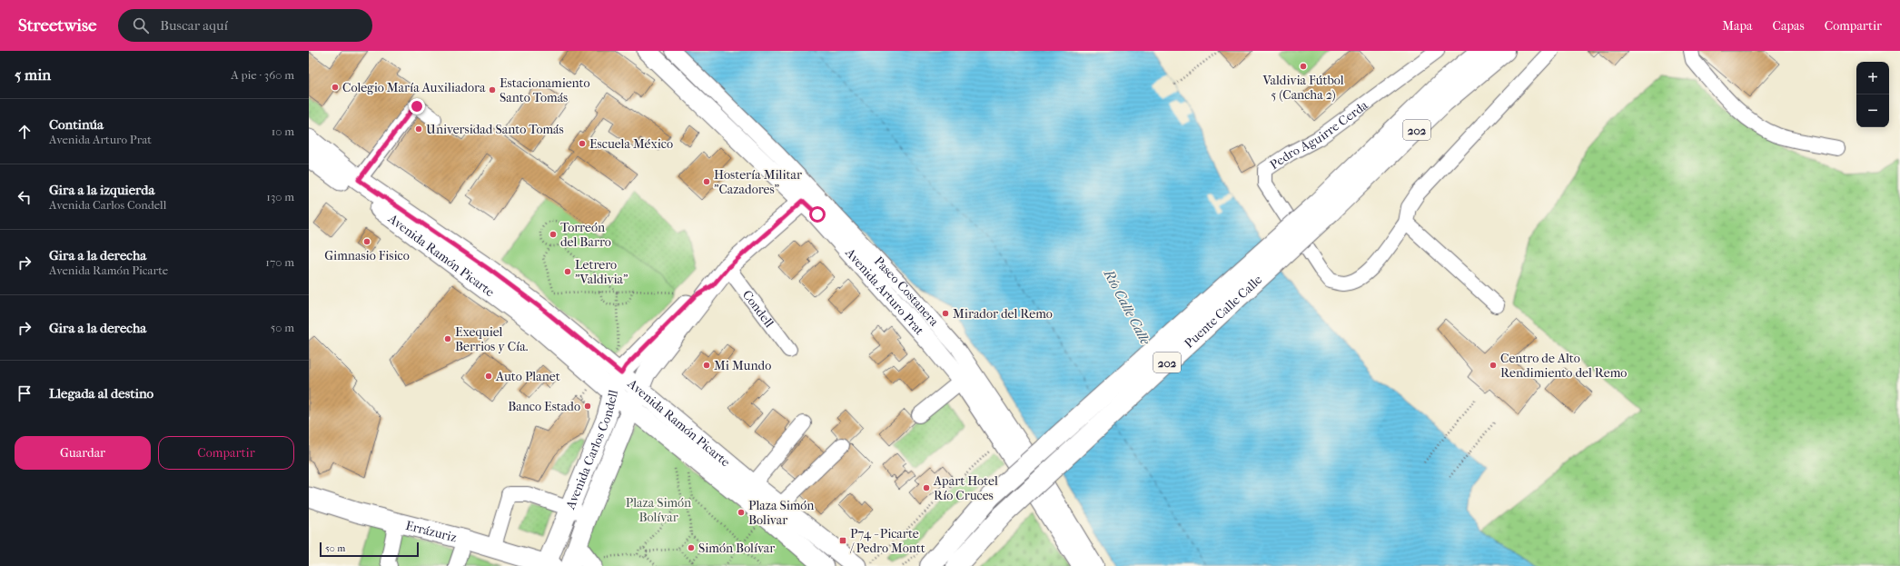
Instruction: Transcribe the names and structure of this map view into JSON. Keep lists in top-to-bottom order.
{
  "streets": {
    "highway": ["202", "Puente Calle Calle"],
    "main road": [
      "Avenida Ramón Picarte",
      "Avenida Arturo Prat",
      "Avenida Carlos Condell",
      "Errázuriz"
    ],
    "street": ["Pedro Aguirre Cerda", "Paseo Costanera", "Condell"]
  },
  "crossings": [
    ["202", "Puente Calle Calle"],
    ["Avenida Ramón Picarte", "Avenida Carlos Condell"],
    ["Avenida Arturo Prat", "Avenida Carlos Condell"],
    ["Condell", "Avenida Carlos Condell"],
    ["Avenida Carlos Condell", "Errázuriz"]
  ],
  "water": ["Río Calle Calle"],
  "parks": ["Plaza Simón Bolívar"],
  "places": {
    "other": [
      "Valdivia Fútbol 5 (Cancha 2)",
      "Colegio María Auxiliadora",
      "Estacionamiento Santo Tomás",
      "Universidad Santo Tomás",
      "Escuela México",
      "Hostería Militar \"Cazadores\"",
      "Torreón del Barro",
      "Gimnasio Fisico",
      "Letrero \"Valdivia\"",
      "Mirador del Remo",
      "Exequiel Berrios y Cía.",
      "Mi Mundo",
      "Centro de Alto Rendimiento del Remo",
      "Auto Planet",
      "Banco Estado",
      "Apart Hotel Río Cruces",
      "Plaza Simón Bolivar",
      "Simón Bolívar"
    ],
    "transit": ["P74 - Picarte / Pedro Montt"]
  },
  "scale_bar": "50 m",
  "page": {
    "header": "Streetwise",
    "search": "Buscar aquí",
    "nav": ["Mapa", "Capas", "Compartir"],
    "heading": ["5 min", "A pie · 360 m"],
    "map_buttons": ["+", "−"],
    "list": [
      ["Continúa", "Avenida Arturo Prat", "10 m"],
      ["Gira a la izquierda", "Avenida Carlos Condell", "130 m"],
      ["Gira a la derecha", "Avenida Ramón Picarte", "170 m"],
      ["Gira a la derecha", "50 m"],
      "Llegada al destino"
    ],
    "buttons": ["Guardar", "Compartir"],
    "scale": "50 m"
  }
}
